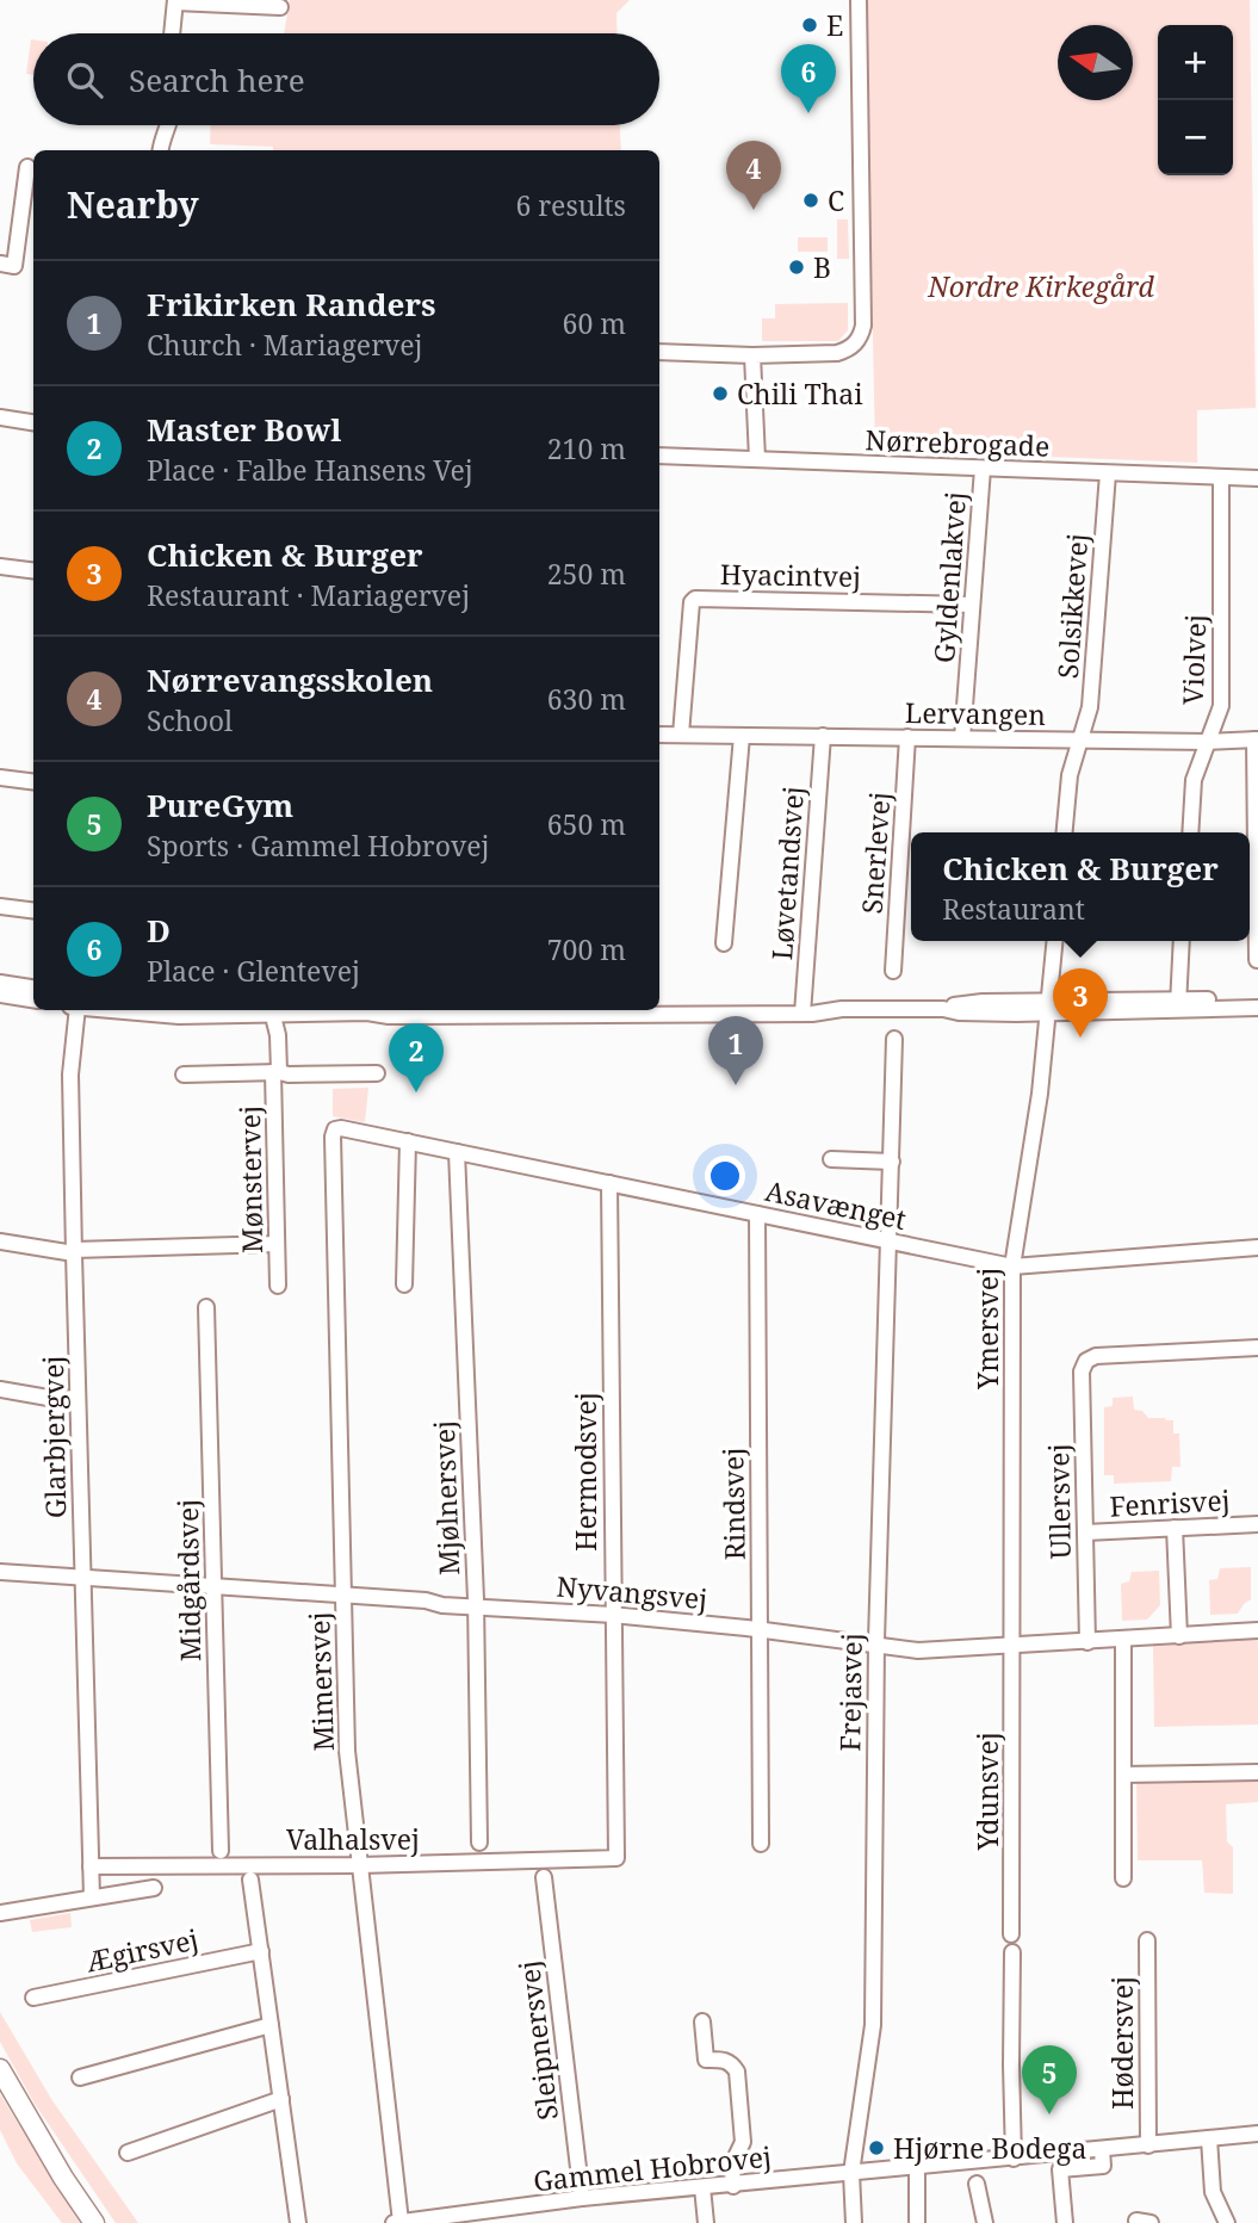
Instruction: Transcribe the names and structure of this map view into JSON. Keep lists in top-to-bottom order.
{
  "streets": {
    "street": [
      "Nørrebrogade",
      "Hyacintvej",
      "Gyldenlakvej",
      "Solsikkevej",
      "Violvej",
      "Lervangen",
      "Snerlevej",
      "Løvetandsvej",
      "Mønstervej",
      "Asavænget",
      "Ymersvej",
      "Glarbjergvej",
      "Hermodsvej",
      "Mjølnersvej",
      "Ullersvej",
      "Fenrisvej",
      "Rindsvej",
      "Midgårdsvej",
      "Nyvangsvej",
      "Mimersvej",
      "Frejasvej",
      "Ydunsvej",
      "Valhalsvej",
      "Ægirsvej",
      "Sleipnersvej",
      "Hødersvej",
      "Gammel Hobrovej"
    ]
  },
  "crossings": [
    ["Nørrebrogade", "Gyldenlakvej"],
    ["Nørrebrogade", "Solsikkevej"],
    ["Nørrebrogade", "Violvej"],
    ["Hyacintvej", "Gyldenlakvej"],
    ["Hyacintvej", "Lervangen"],
    ["Gyldenlakvej", "Lervangen"],
    ["Solsikkevej", "Lervangen"],
    ["Violvej", "Lervangen"],
    ["Lervangen", "Snerlevej"],
    ["Lervangen", "Løvetandsvej"],
    ["Asavænget", "Ymersvej"],
    ["Asavænget", "Hermodsvej"],
    ["Asavænget", "Mjølnersvej"],
    ["Asavænget", "Rindsvej"],
    ["Asavænget", "Mimersvej"],
    ["Asavænget", "Frejasvej"],
    ["Ymersvej", "Nyvangsvej"],
    ["Ymersvej", "Ydunsvej"],
    ["Glarbjergvej", "Nyvangsvej"],
    ["Glarbjergvej", "Valhalsvej"],
    ["Hermodsvej", "Nyvangsvej"],
    ["Hermodsvej", "Valhalsvej"],
    ["Mjølnersvej", "Nyvangsvej"],
    ["Ullersvej", "Fenrisvej"],
    ["Ullersvej", "Nyvangsvej"],
    ["Rindsvej", "Nyvangsvej"],
    ["Midgårdsvej", "Nyvangsvej"],
    ["Nyvangsvej", "Mimersvej"],
    ["Nyvangsvej", "Frejasvej"],
    ["Nyvangsvej", "Ydunsvej"],
    ["Mimersvej", "Valhalsvej"],
    ["Mimersvej", "Gammel Hobrovej"],
    ["Frejasvej", "Gammel Hobrovej"],
    ["Sleipnersvej", "Gammel Hobrovej"],
    ["Hødersvej", "Gammel Hobrovej"]
  ],
  "parks": ["Nordre Kirkegård"],
  "places": [
    "E",
    "C",
    "B",
    "Chili Thai",
    "Hjørne Bodega"
  ],
  "north": "left",
  "page": {
    "map_buttons": ["+", "−"],
    "search": "Search here",
    "pins": [
      "6",
      "4",
      "3",
      "1",
      "2",
      "5"
    ],
    "heading": ["Nearby", "6 results"],
    "list": [
      {
        "mark": "1",
        "name": "Frikirken Randers",
        "note": "Church · Mariagervej",
        "value": "60 m"
      },
      {
        "mark": "2",
        "name": "Master Bowl",
        "note": "Place · Falbe Hansens Vej",
        "value": "210 m"
      },
      {
        "mark": "3",
        "name": "Chicken & Burger",
        "note": "Restaurant · Mariagervej",
        "value": "250 m"
      },
      {
        "mark": "4",
        "name": "Nørrevangsskolen",
        "note": "School",
        "value": "630 m"
      },
      {
        "mark": "5",
        "name": "PureGym",
        "note": "Sports · Gammel Hobrovej",
        "value": "650 m"
      },
      {
        "mark": "6",
        "name": "D",
        "note": "Place · Glentevej",
        "value": "700 m"
      }
    ],
    "popup": ["Chicken & Burger", "Restaurant"]
  }
}
